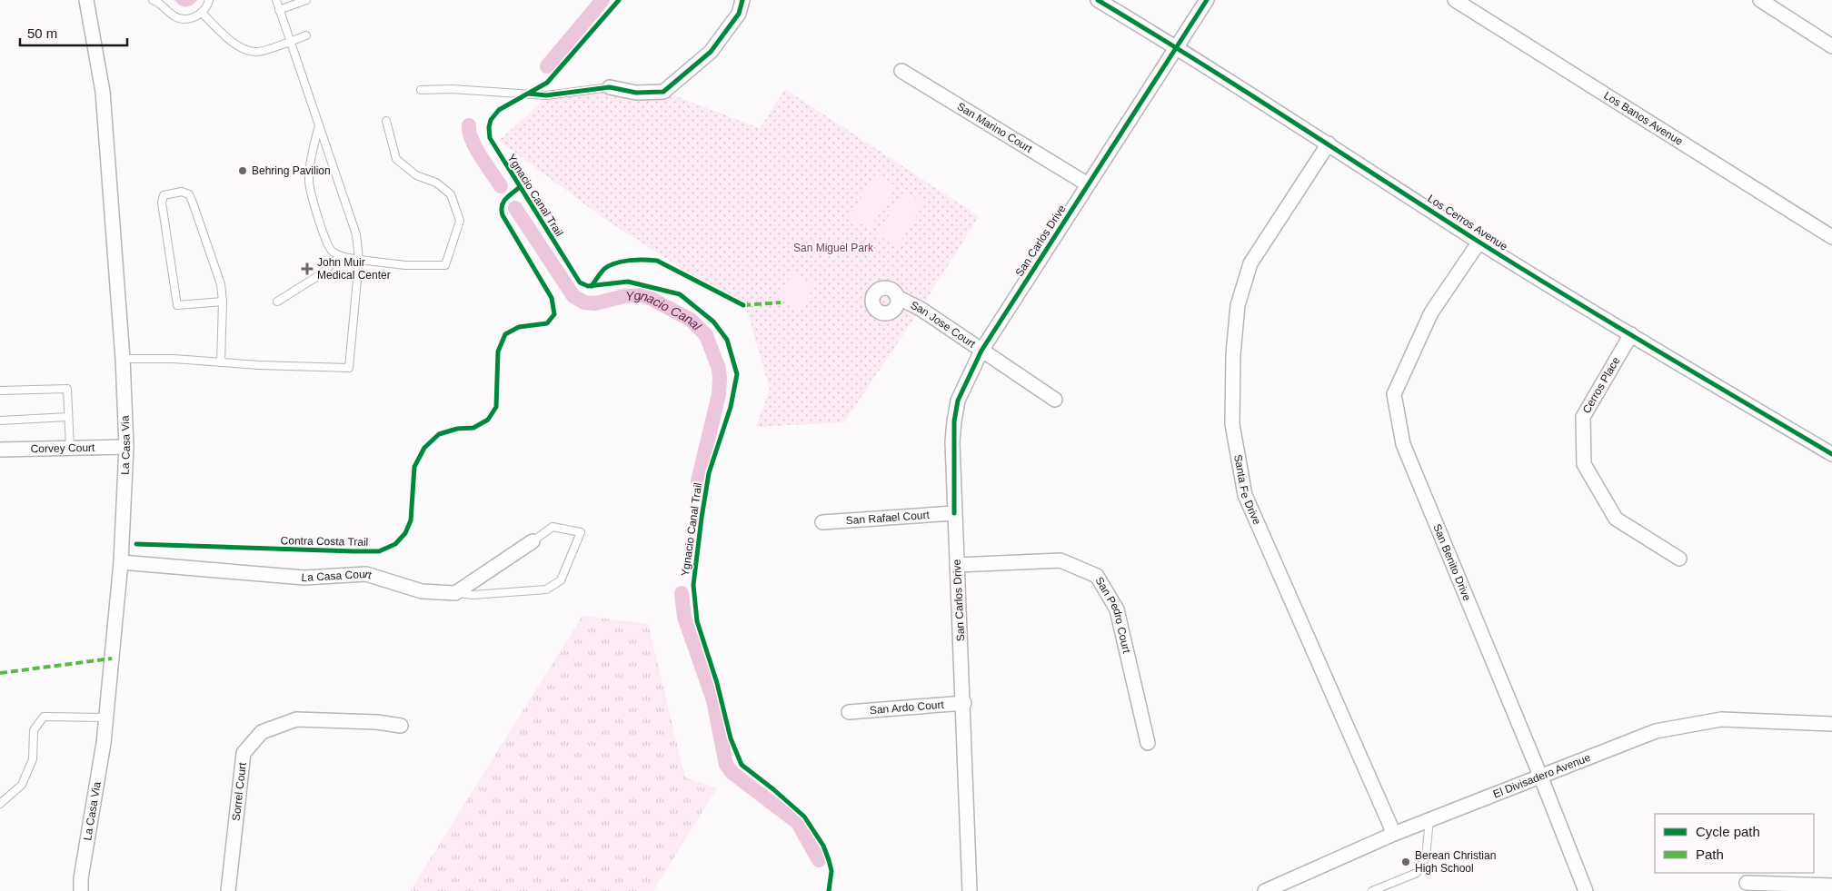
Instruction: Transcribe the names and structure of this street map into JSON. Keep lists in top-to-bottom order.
{
  "streets": {
    "street": [
      "Los Banos Avenue",
      "San Marino Court",
      "Los Cerros Avenue",
      "San Carlos Drive",
      "San Jose Court",
      "Cerros Place",
      "La Casa Via",
      "Corvey Court",
      "Santa Fe Drive",
      "San Rafael Court",
      "San Benito Drive",
      "La Casa Court",
      "San Pedro Court",
      "San Ardo Court",
      "El Divisadero Avenue",
      "Sorrel Court"
    ],
    "cycle path": ["Ygnacio Canal Trail"]
  },
  "crossings": [
    ["San Marino Court", "San Carlos Drive"],
    ["Los Cerros Avenue", "San Carlos Drive"],
    ["Los Cerros Avenue", "Cerros Place"],
    ["Los Cerros Avenue", "Santa Fe Drive"],
    ["Los Cerros Avenue", "San Benito Drive"],
    ["San Carlos Drive", "San Jose Court"],
    ["San Carlos Drive", "San Rafael Court"],
    ["San Carlos Drive", "San Pedro Court"],
    ["San Carlos Drive", "San Ardo Court"],
    ["La Casa Via", "Corvey Court"],
    ["La Casa Via", "La Casa Court"],
    ["Santa Fe Drive", "El Divisadero Avenue"],
    ["San Benito Drive", "El Divisadero Avenue"]
  ],
  "water": ["Ygnacio Canal"],
  "parks": ["San Miguel Park"],
  "places": {
    "other": ["Behring Pavilion", "Berean Christian High School"],
    "health": ["John Muir Medical Center"]
  },
  "legend": ["Cycle path", "Path"],
  "scale_bar": "50 m"
}
